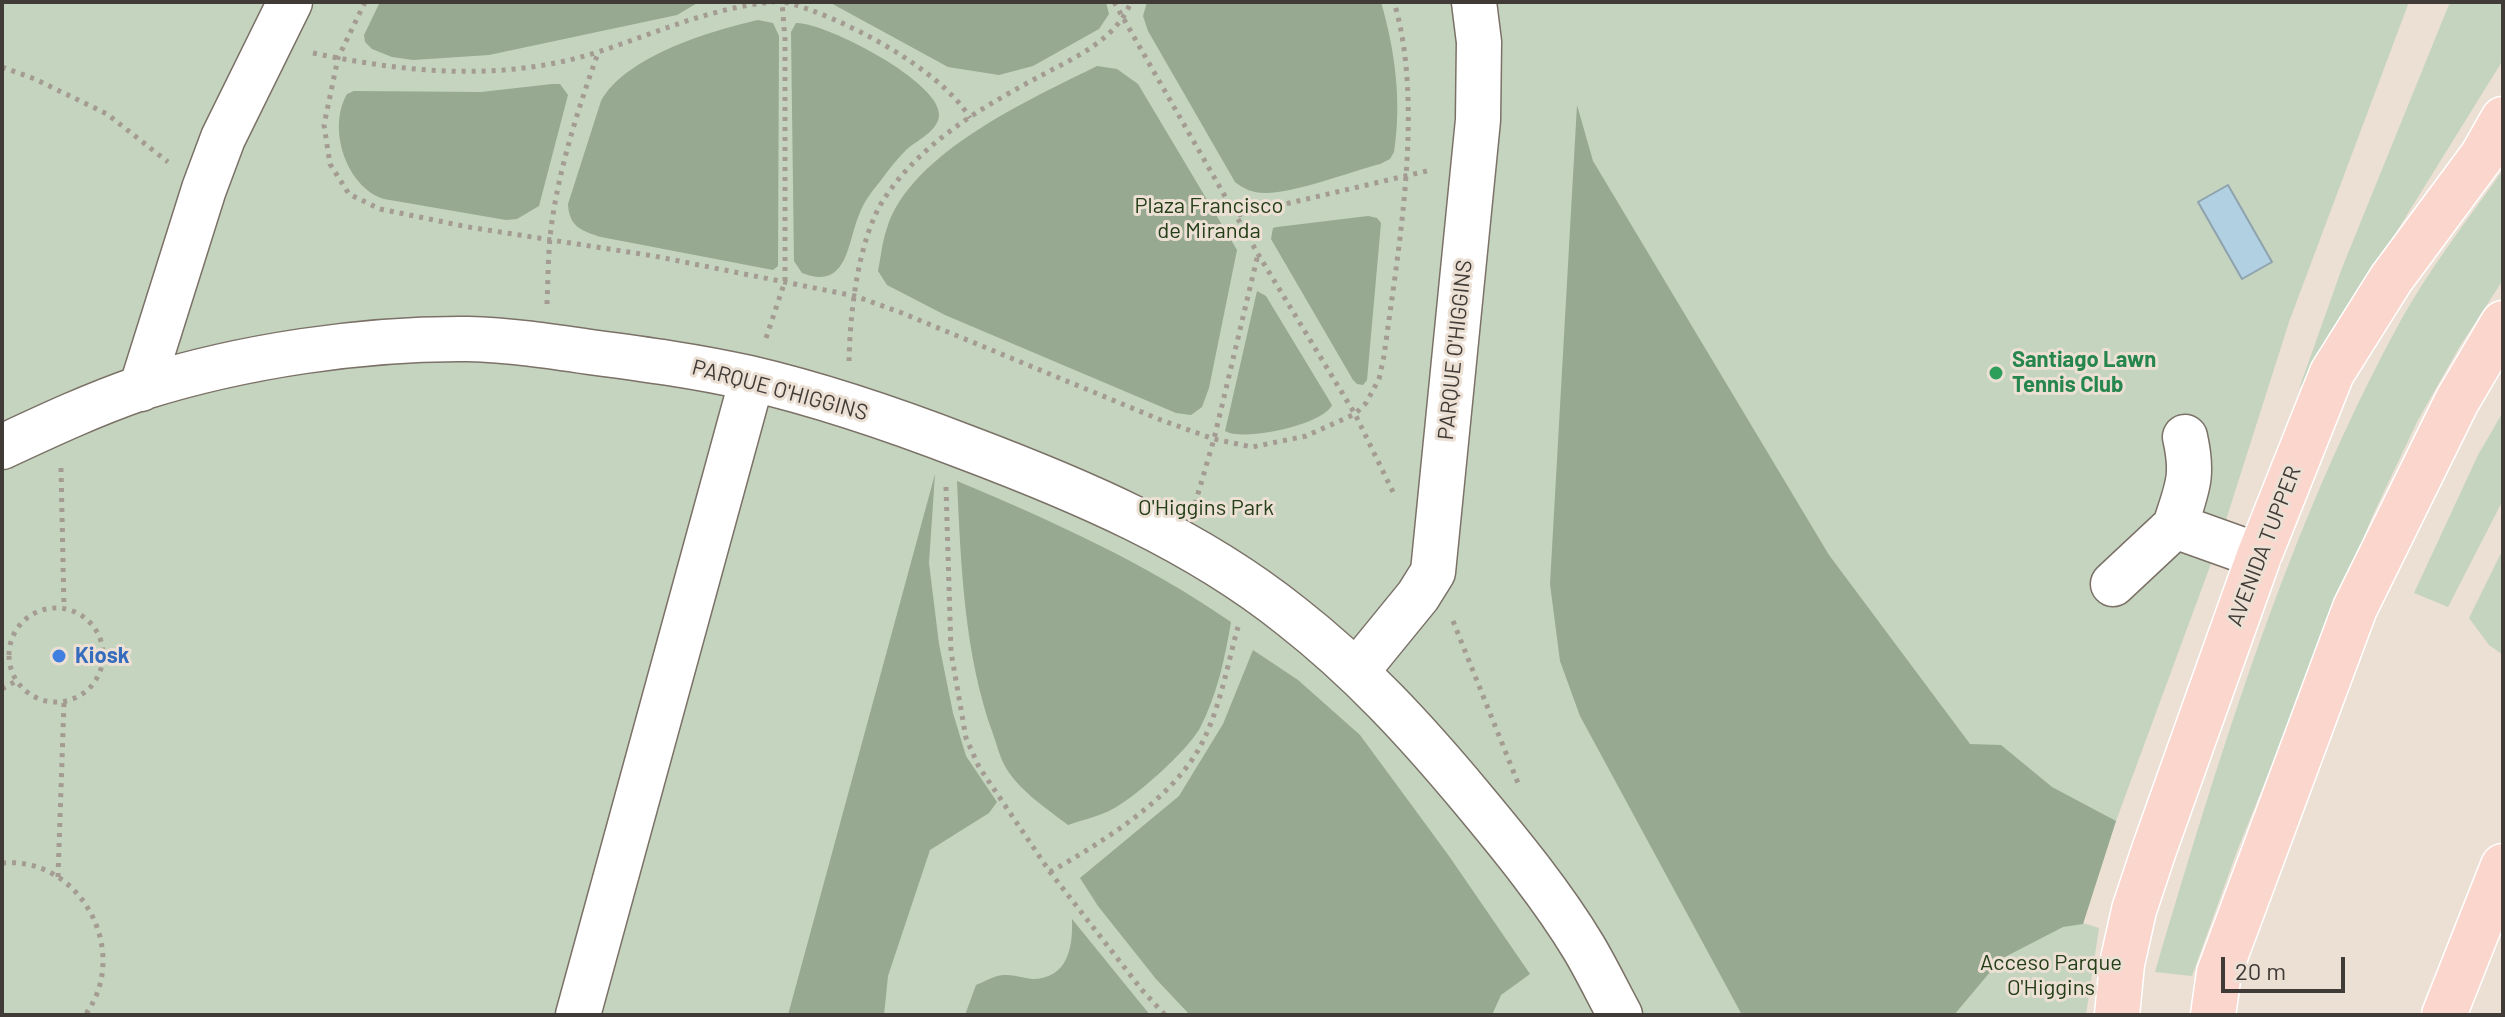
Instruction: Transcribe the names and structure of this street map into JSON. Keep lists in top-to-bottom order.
{
  "streets": {
    "main road": ["AVENIDA TUPPER"],
    "lane": ["PARQUE O'HIGGINS"]
  },
  "parks": ["Plaza Francisco de Miranda", "O'Higgins Park", "Acceso Parque O'Higgins"],
  "places": ["Santiago Lawn Tennis Club", "Kiosk"],
  "scale_bar": "20 m"
}
